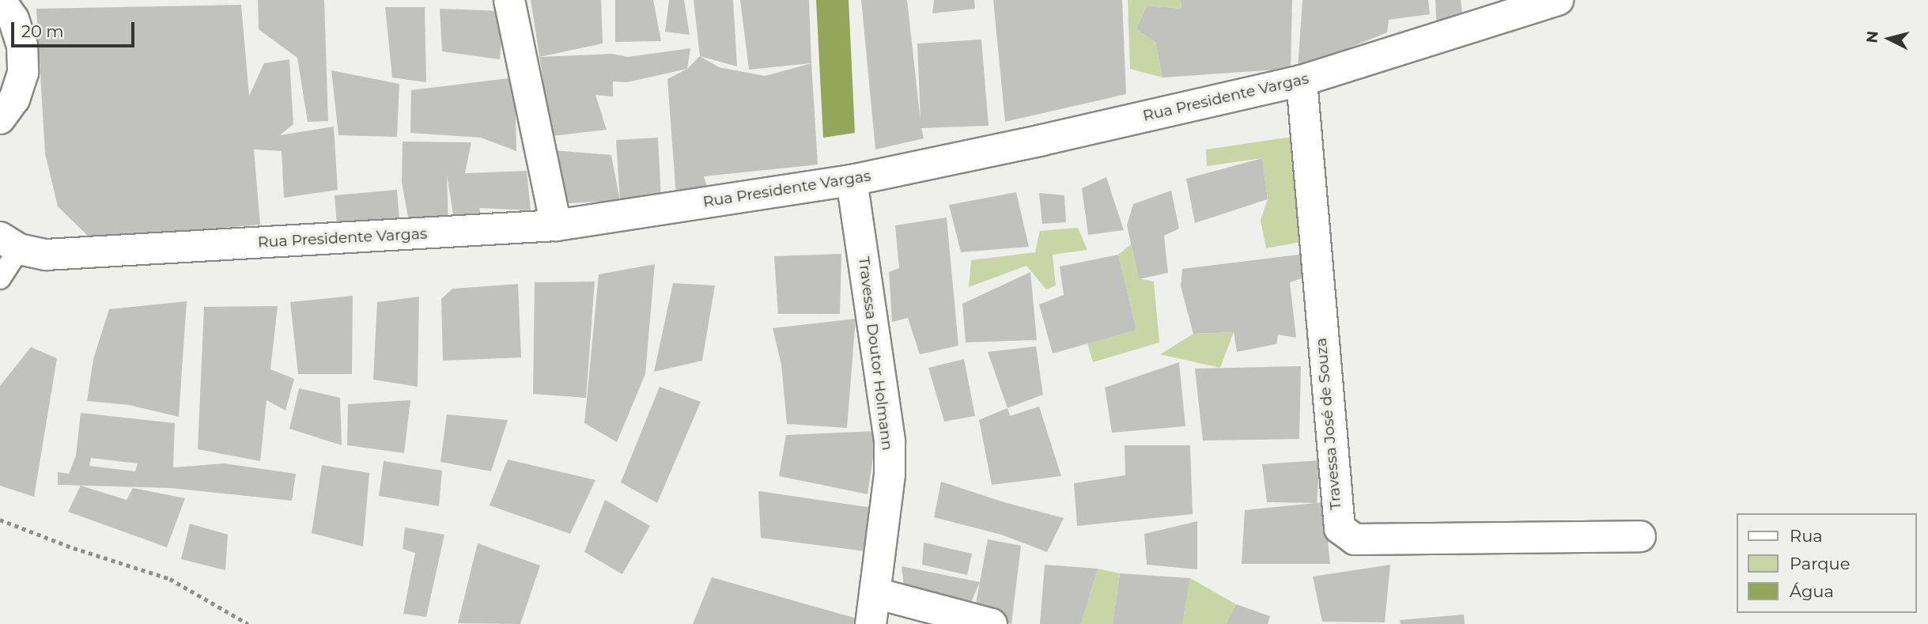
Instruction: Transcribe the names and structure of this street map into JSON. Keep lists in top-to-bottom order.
{
  "streets": {
    "street": ["Rua Presidente Vargas", "Travessa Doutor Holmann", "Travessa José de Souza"]
  },
  "crossings": [
    ["Rua Presidente Vargas", "Travessa Doutor Holmann"],
    ["Rua Presidente Vargas", "Travessa José de Souza"]
  ],
  "legend": ["Rua", "Parque", "Água"],
  "scale_bar": "20 m",
  "north": "left"
}
